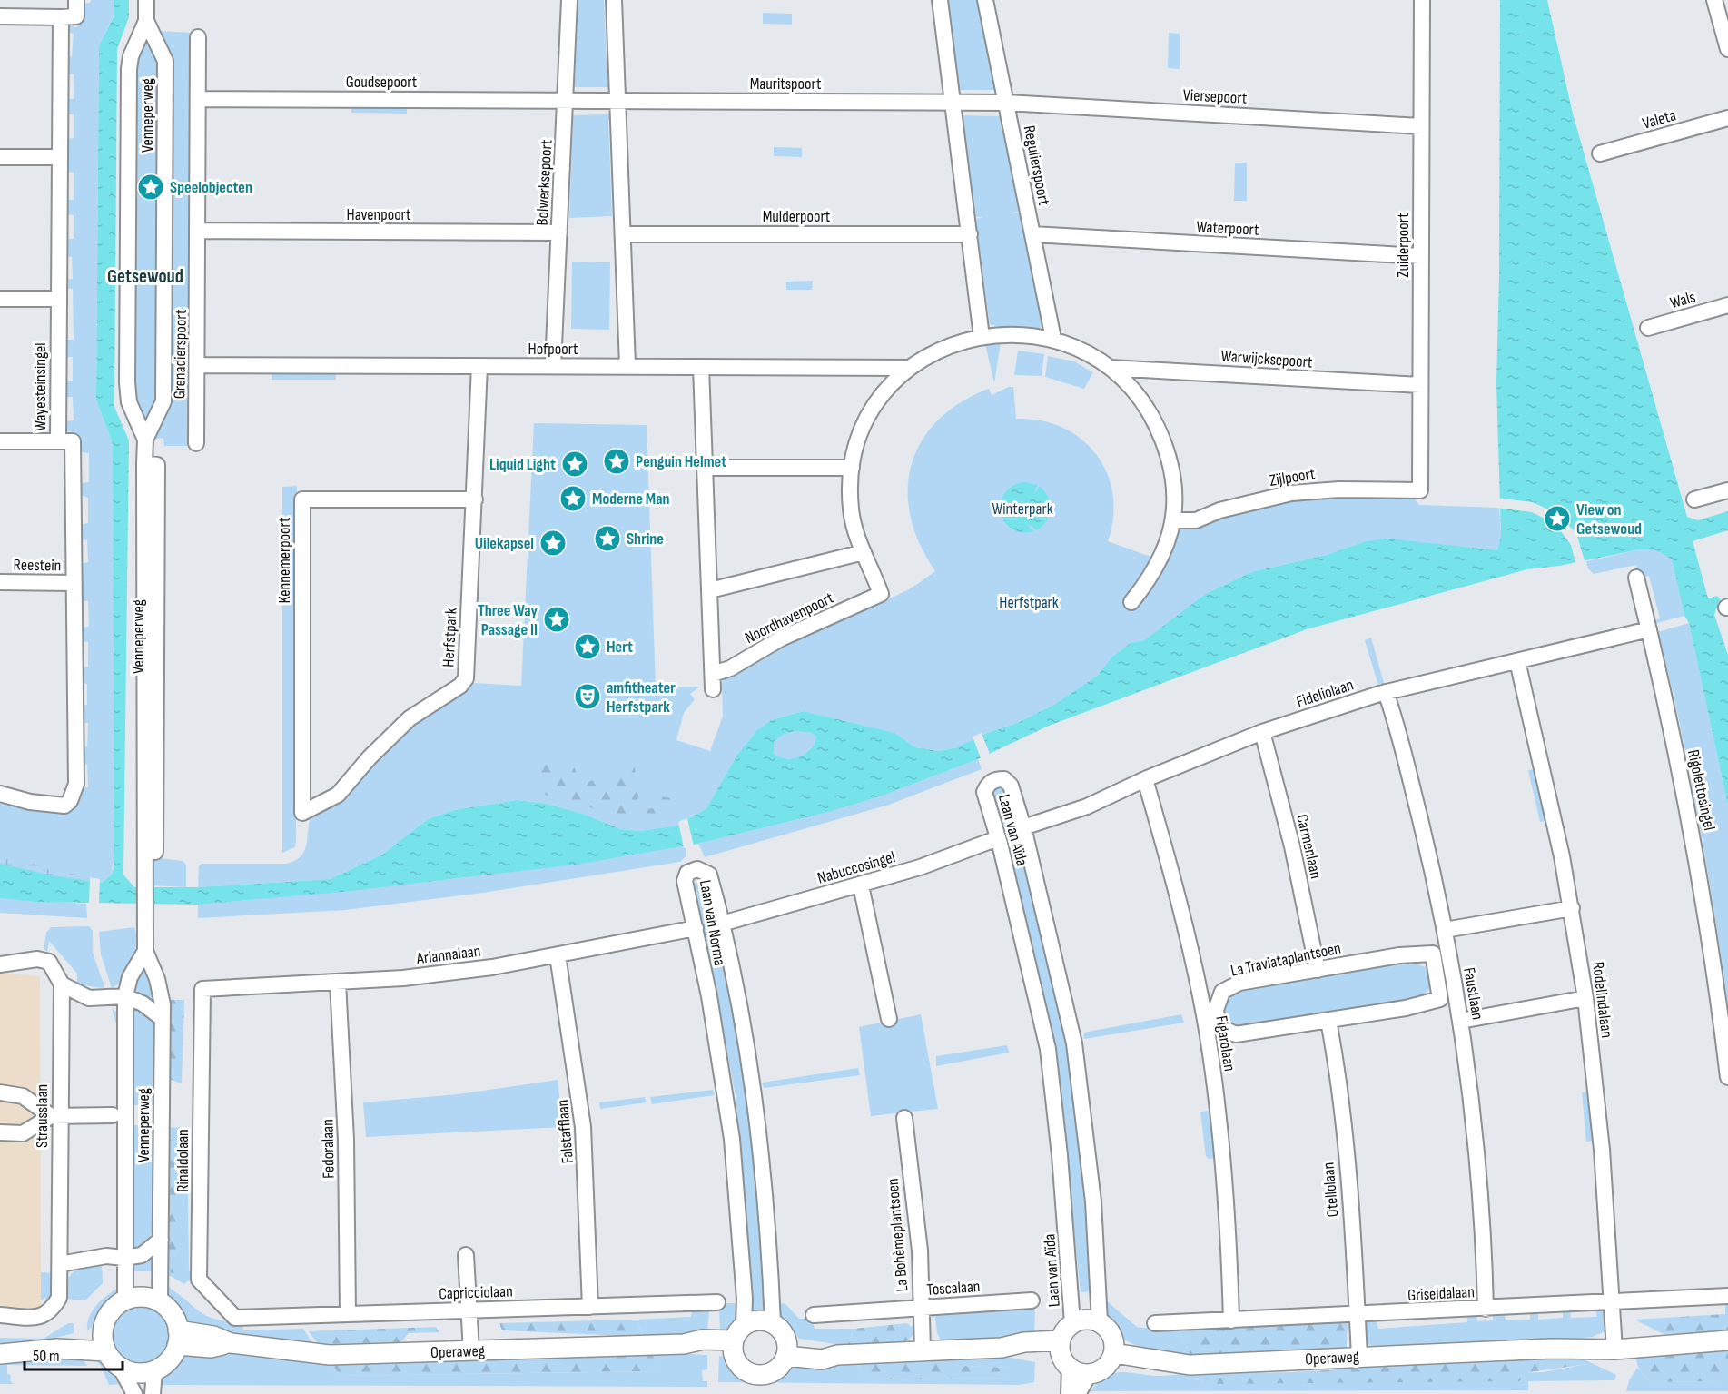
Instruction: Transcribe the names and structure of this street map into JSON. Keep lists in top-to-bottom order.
{
  "streets": {
    "main road": ["Operaweg"],
    "street": [
      "Goudsepoort",
      "Mauritspoort",
      "Viersepoort",
      "Venneperweg",
      "Valeta",
      "Regulierspoort",
      "Bolwerksepoort",
      "Havenpoort",
      "Muiderpoort",
      "Waterpoort",
      "Zuiderpoort",
      "Wals",
      "Hofpoort",
      "Grenadierspoort",
      "Warwijcksepoort",
      "Wayesteinsingel",
      "Zijlpoort",
      "Kennemerpoort",
      "Reestein",
      "Noordhavenpoort",
      "Herfstpark",
      "Fideliolaan",
      "Rigolettosingel",
      "Laan van Aïda",
      "Carmenlaan",
      "Nabuccosingel",
      "Laan van Norma",
      "Ariannalaan",
      "La Traviataplantsoen",
      "Faustlaan",
      "Rodelindalaan",
      "Figarolaan",
      "Strausslaan",
      "Falstafflaan",
      "Fedoralaan",
      "Rinaldolaan",
      "Otellolaan",
      "La Bohèmeplantsoen",
      "Toscalaan",
      "Capricciolaan",
      "Griseldalaan"
    ]
  },
  "crossings": [
    ["Goudsepoort", "Mauritspoort"],
    ["Goudsepoort", "Bolwerksepoort"],
    ["Goudsepoort", "Grenadierspoort"],
    ["Mauritspoort", "Viersepoort"],
    ["Mauritspoort", "Regulierspoort"],
    ["Viersepoort", "Regulierspoort"],
    ["Viersepoort", "Zuiderpoort"],
    ["Venneperweg", "Operaweg"],
    ["Regulierspoort", "Waterpoort"],
    ["Bolwerksepoort", "Havenpoort"],
    ["Bolwerksepoort", "Hofpoort"],
    ["Havenpoort", "Grenadierspoort"],
    ["Waterpoort", "Zuiderpoort"],
    ["Zuiderpoort", "Warwijcksepoort"],
    ["Zuiderpoort", "Zijlpoort"],
    ["Hofpoort", "Grenadierspoort"],
    ["Hofpoort", "Herfstpark"],
    ["Wayesteinsingel", "Reestein"],
    ["Kennemerpoort", "Herfstpark"],
    ["Fideliolaan", "Rigolettosingel"],
    ["Fideliolaan", "Laan van Aïda"],
    ["Fideliolaan", "Carmenlaan"],
    ["Fideliolaan", "Faustlaan"],
    ["Fideliolaan", "Rodelindalaan"],
    ["Fideliolaan", "Figarolaan"],
    ["Laan van Aïda", "Nabuccosingel"],
    ["Laan van Aïda", "Operaweg"],
    ["Carmenlaan", "La Traviataplantsoen"],
    ["Nabuccosingel", "Laan van Norma"],
    ["Laan van Norma", "Ariannalaan"],
    ["Laan van Norma", "Operaweg"],
    ["Ariannalaan", "Falstafflaan"],
    ["Ariannalaan", "Fedoralaan"],
    ["Ariannalaan", "Rinaldolaan"],
    ["La Traviataplantsoen", "Otellolaan"],
    ["Faustlaan", "Griseldalaan"],
    ["Rodelindalaan", "Griseldalaan"],
    ["Rodelindalaan", "Operaweg"],
    ["Figarolaan", "Griseldalaan"],
    ["Falstafflaan", "Capricciolaan"],
    ["Fedoralaan", "Capricciolaan"],
    ["Rinaldolaan", "Capricciolaan"],
    ["Otellolaan", "Griseldalaan"],
    ["Otellolaan", "Operaweg"],
    ["La Bohèmeplantsoen", "Toscalaan"]
  ],
  "districts": ["Getsewoud"],
  "parks": ["Winterpark", "Herfstpark"],
  "places": {
    "place": [
      "Speelobjecten",
      "Penguin Helmet",
      "Liquid Light",
      "Moderne Man",
      "View on Getsewoud",
      "Shrine",
      "Uilekapsel",
      "Three Way Passage II",
      "Hert"
    ],
    "theatre": ["amfitheater Herfstpark"]
  },
  "scale_bar": "50 m"
}
